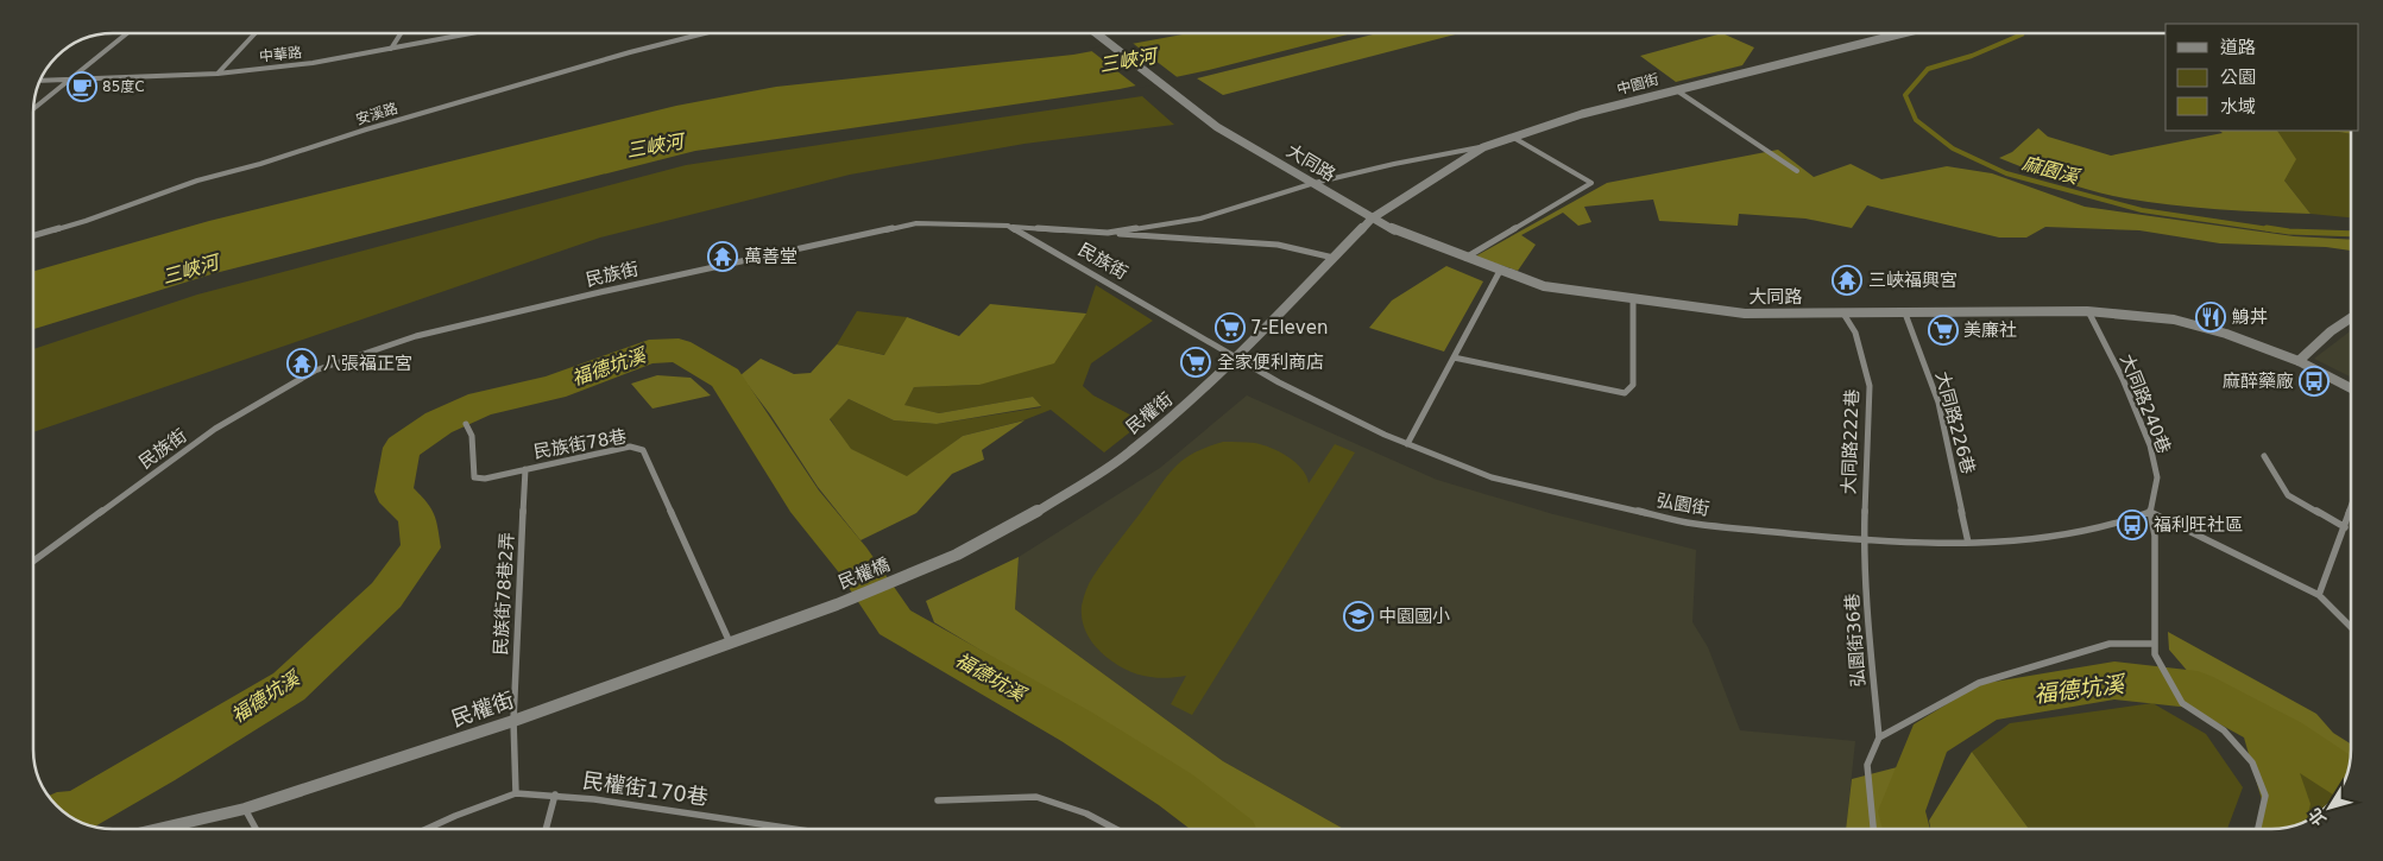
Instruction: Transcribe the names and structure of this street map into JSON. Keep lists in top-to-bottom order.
{
  "streets": {
    "street": [
      "中華路",
      "中園街",
      "安溪路",
      "大同路",
      "民族街",
      "大同路240巷",
      "民權街",
      "大同路226巷",
      "大同路222巷",
      "民族街78巷",
      "弘園街",
      "民權橋",
      "民族街78巷2弄",
      "弘園街36巷",
      "民權街170巷"
    ]
  },
  "crossings": [
    ["中園街", "大同路"],
    ["中園街", "民權街"],
    ["大同路", "大同路240巷"],
    ["大同路", "民權街"],
    ["大同路", "大同路226巷"],
    ["大同路", "大同路222巷"],
    ["民族街", "民權街"],
    ["民族街", "弘園街"],
    ["大同路240巷", "弘園街"],
    ["民權街", "民族街78巷"],
    ["民權街", "弘園街"],
    ["民權街", "民權橋"],
    ["民權街", "民族街78巷2弄"],
    ["大同路226巷", "弘園街"],
    ["大同路222巷", "弘園街"],
    ["大同路222巷", "弘園街36巷"],
    ["民族街78巷", "民族街78巷2弄"],
    ["弘園街", "弘園街36巷"]
  ],
  "water": ["三峽河", "麻園溪", "福德坑溪"],
  "places": {
    "cafe": ["85度C"],
    "temple": ["萬善堂", "三峽福興宮", "八張福正宮"],
    "restaurant": ["鯓丼"],
    "supermarket": ["7-Eleven", "美廉社", "全家便利商店"],
    "bus stop": ["麻醉藥廠", "福利旺社區"],
    "school or university": ["中園國小"]
  },
  "legend": ["道路", "公園", "水域"],
  "north": "bottom left"
}
